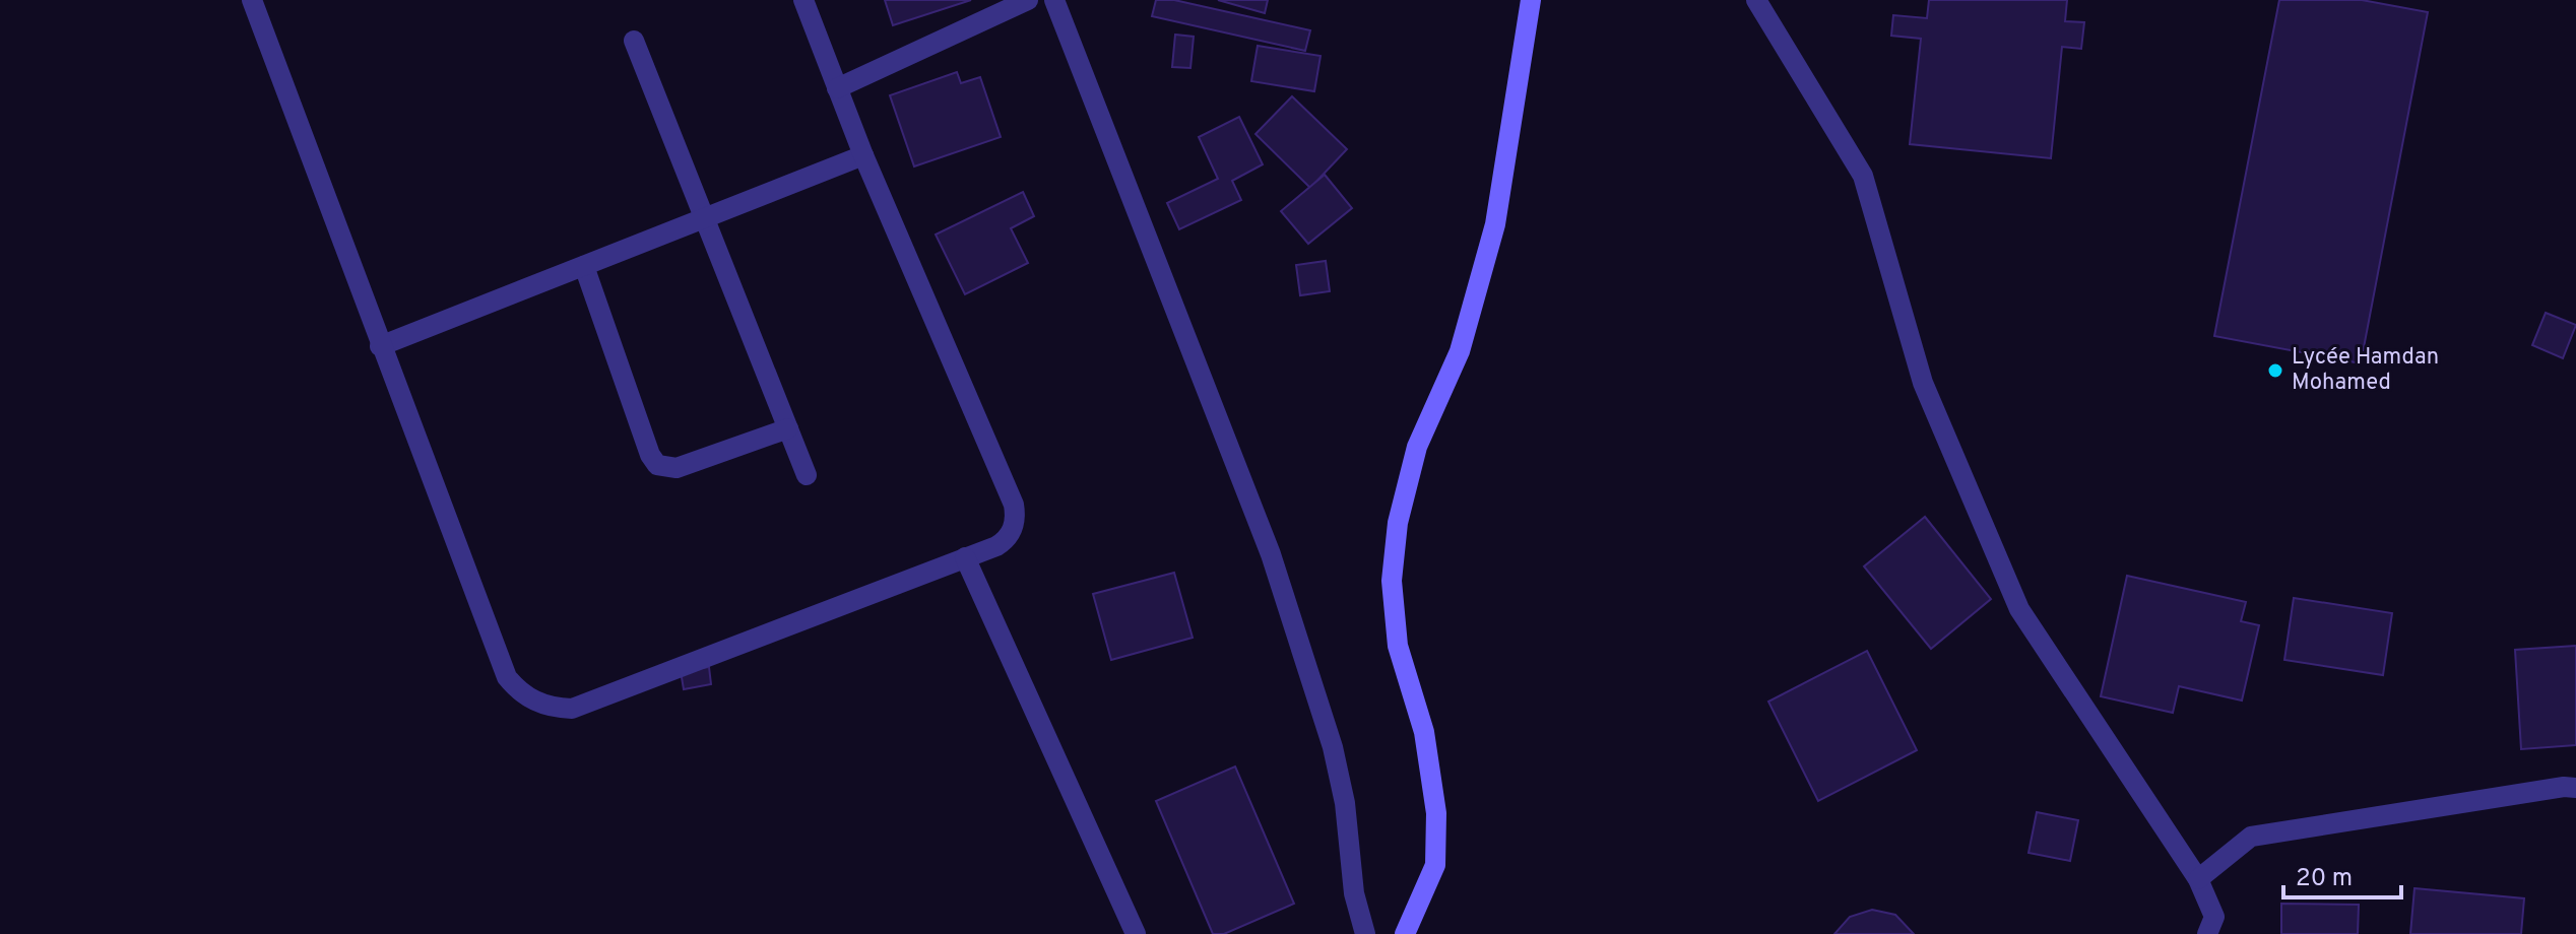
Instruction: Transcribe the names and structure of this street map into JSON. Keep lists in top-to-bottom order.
{
  "places": ["Lycée Hamdan Mohamed"],
  "scale_bar": "20 m"
}
